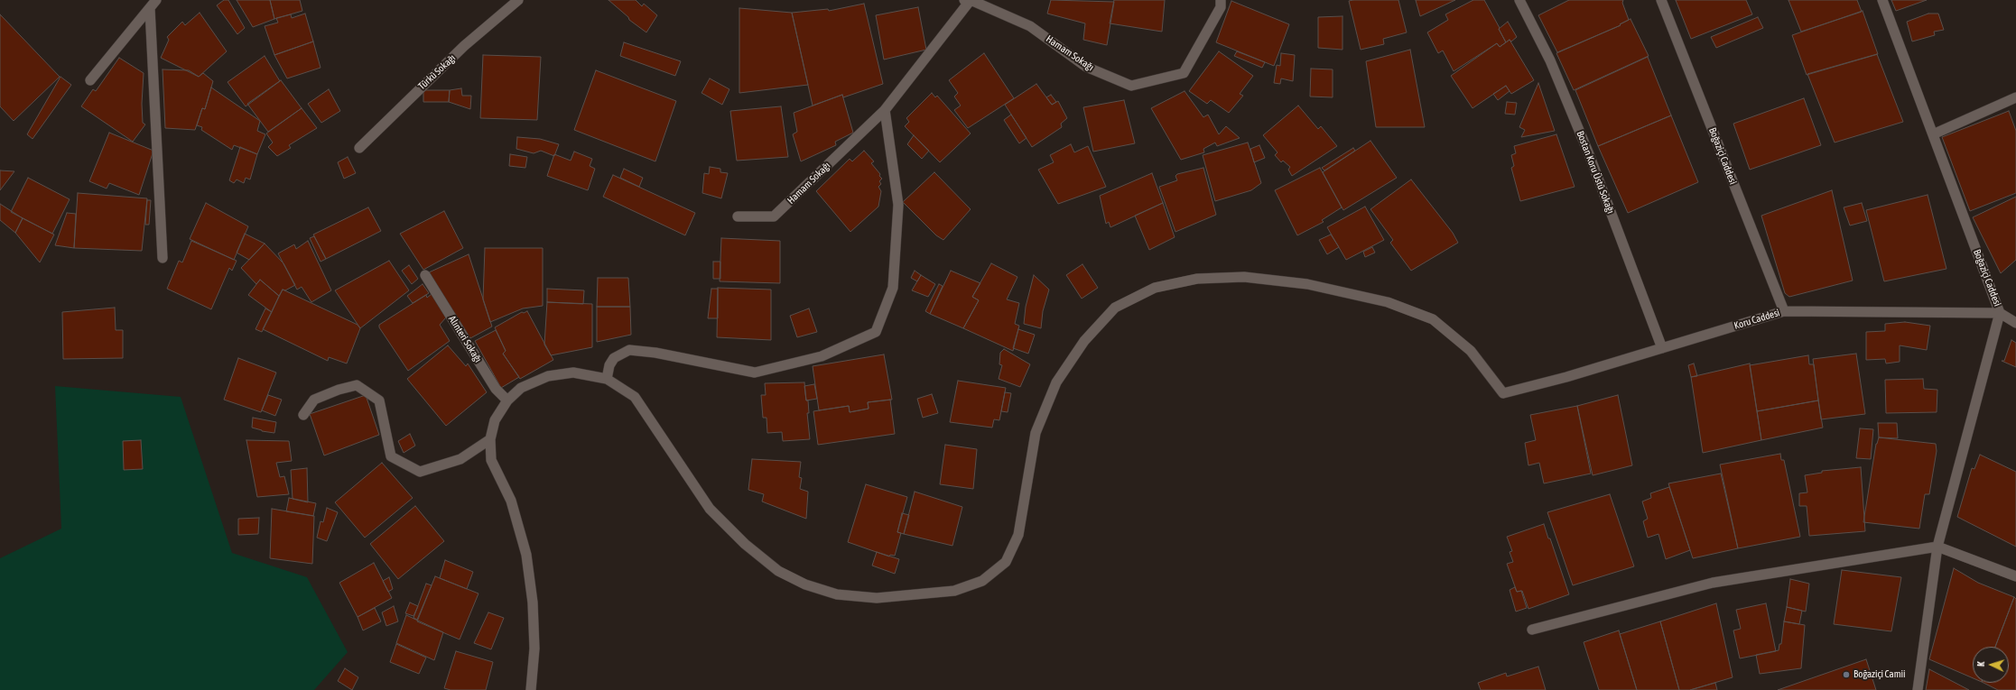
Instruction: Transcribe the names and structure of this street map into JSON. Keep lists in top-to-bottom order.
{
  "streets": {
    "street": [
      "Hamam Sokağı",
      "Türkü Sokağı",
      "Boğaziçi Caddesi",
      "Bostan Koru Üstü Sokağı",
      "Koru Caddesi",
      "Alınteri Sokağı"
    ]
  },
  "crossings": [
    ["Boğaziçi Caddesi", "Koru Caddesi"],
    ["Bostan Koru Üstü Sokağı", "Koru Caddesi"]
  ],
  "places": ["Boğaziçi Camii"],
  "north": "left"
}
